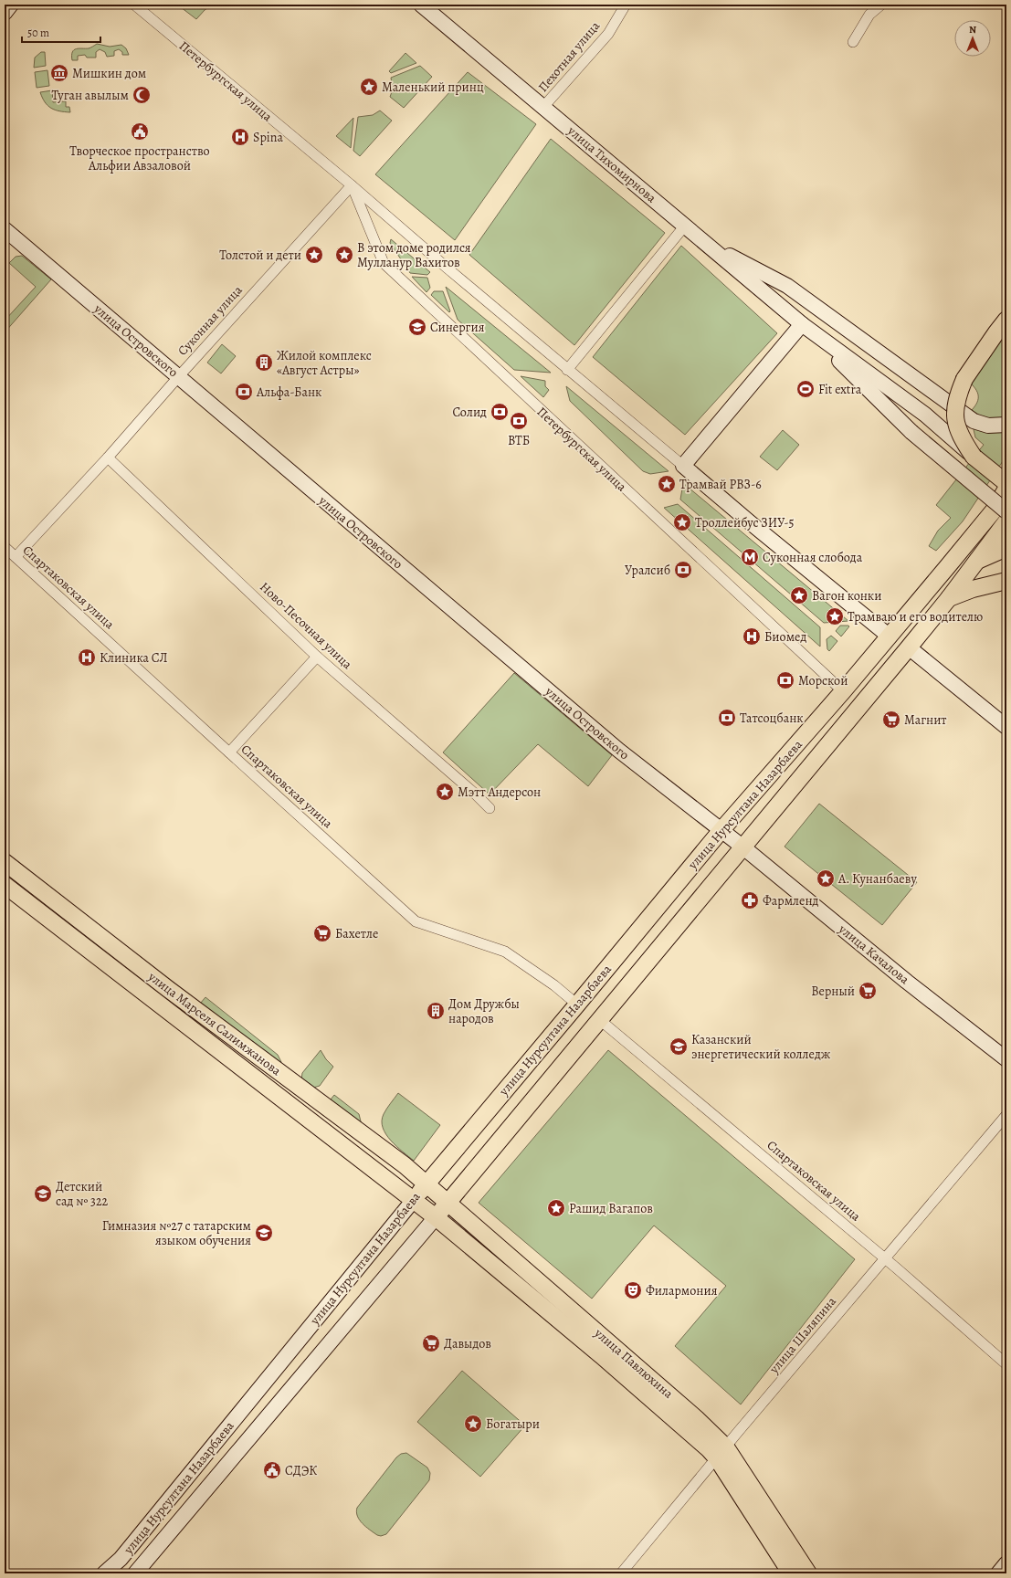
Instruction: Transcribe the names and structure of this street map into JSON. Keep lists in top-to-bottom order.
{
  "streets": {
    "main road": [
      "Петербургская улица",
      "улица Тихомирнова",
      "улица Островского",
      "улица Нурсултана Назарбаева",
      "улица Качалова",
      "улица Марселя Салимжанова",
      "улица Павлюхина"
    ],
    "street": [
      "Пехотная улица",
      "Суконная улица",
      "Спартаковская улица",
      "Ново-Песочная улица",
      "улица Шаляпина"
    ]
  },
  "crossings": [
    ["Пехотная улица", "улица Тихомирнова"],
    ["Петербургская улица", "Суконная улица"],
    ["Петербургская улица", "улица Нурсултана Назарбаева"],
    ["Суконная улица", "улица Островского"],
    ["Суконная улица", "Спартаковская улица"],
    ["Суконная улица", "Ново-Песочная улица"],
    ["улица Островского", "улица Нурсултана Назарбаева"],
    ["улица Островского", "улица Качалова"],
    ["Спартаковская улица", "улица Нурсултана Назарбаева"],
    ["Спартаковская улица", "улица Шаляпина"],
    ["улица Нурсултана Назарбаева", "улица Качалова"],
    ["улица Нурсултана Назарбаева", "улица Марселя Салимжанова"],
    ["улица Нурсултана Назарбаева", "улица Павлюхина"],
    ["улица Марселя Салимжанова", "улица Павлюхина"],
    ["улица Шаляпина", "улица Павлюхина"]
  ],
  "places": {
    "museum": ["Мишкин дом"],
    "place": [
      "Маленький принц",
      "Толстой и дети",
      "В этом доме родился Мулланур Вахитов",
      "Трамвай РВЗ-6",
      "Троллейбус ЗИУ-5",
      "Вагон конки",
      "Трамваю и его водителю",
      "Мэтт Андерсон",
      "А. Кунанбаеву",
      "Рашид Вагапов",
      "Богатыри"
    ],
    "mosque": ["Туган авылым"],
    "public building": ["Творческое пространство Альфии Авзаловой", "СДЭК"],
    "hospital": ["Spina", "Биомед", "Клиника СЛ"],
    "school or university": [
      "Синергия",
      "Казанский энергетический колледж",
      "Детский сад № 322",
      "Гимназия №27 с татарским языком обучения"
    ],
    "building": ["Жилой комплекс «Август Астры»", "Дом Дружбы народов"],
    "sports": ["Fit extra"],
    "bank": [
      "Альфа-Банк",
      "Солид",
      "ВТБ",
      "Уралсиб",
      "Морской",
      "Татсоцбанк"
    ],
    "metro station": ["Суконная слобода"],
    "supermarket": [
      "Магнит",
      "Бахетле",
      "Верный",
      "Давыдов"
    ],
    "pharmacy": ["Фармленд"],
    "theatre": ["Филармония"]
  },
  "scale_bar": "50 m",
  "north": "top"
}
